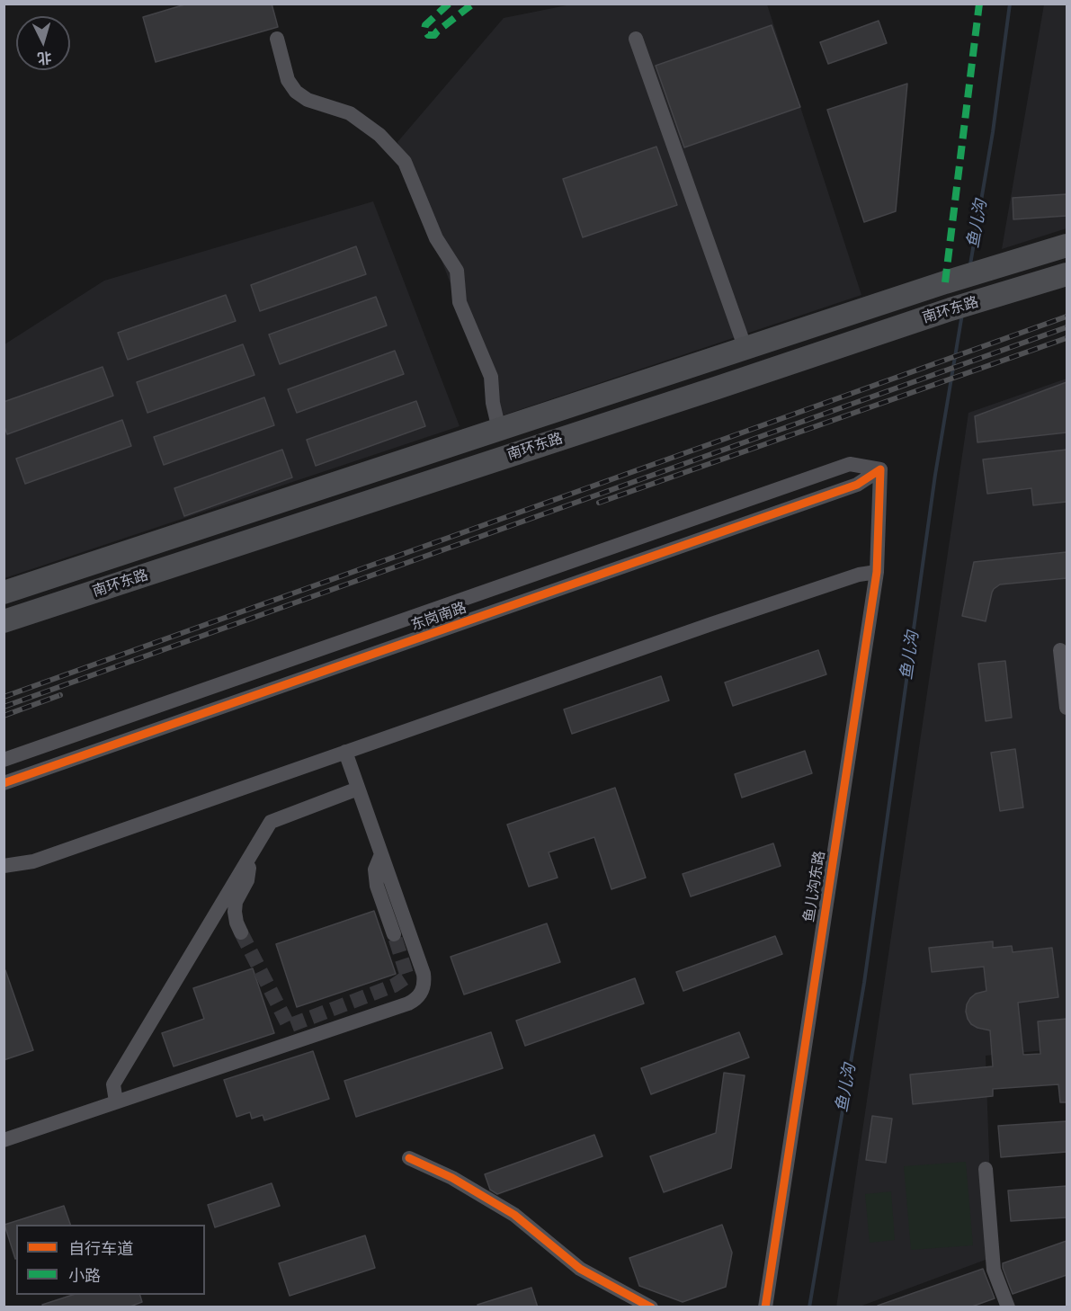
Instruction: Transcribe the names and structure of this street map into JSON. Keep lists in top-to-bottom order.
{
  "streets": {
    "highway": ["南环东路"],
    "street": ["东岗南路", "鱼儿沟东路"]
  },
  "crossings": [
    ["东岗南路", "鱼儿沟东路"]
  ],
  "water": ["鱼儿沟"],
  "legend": ["自行车道", "小路"],
  "north": "bottom"
}
